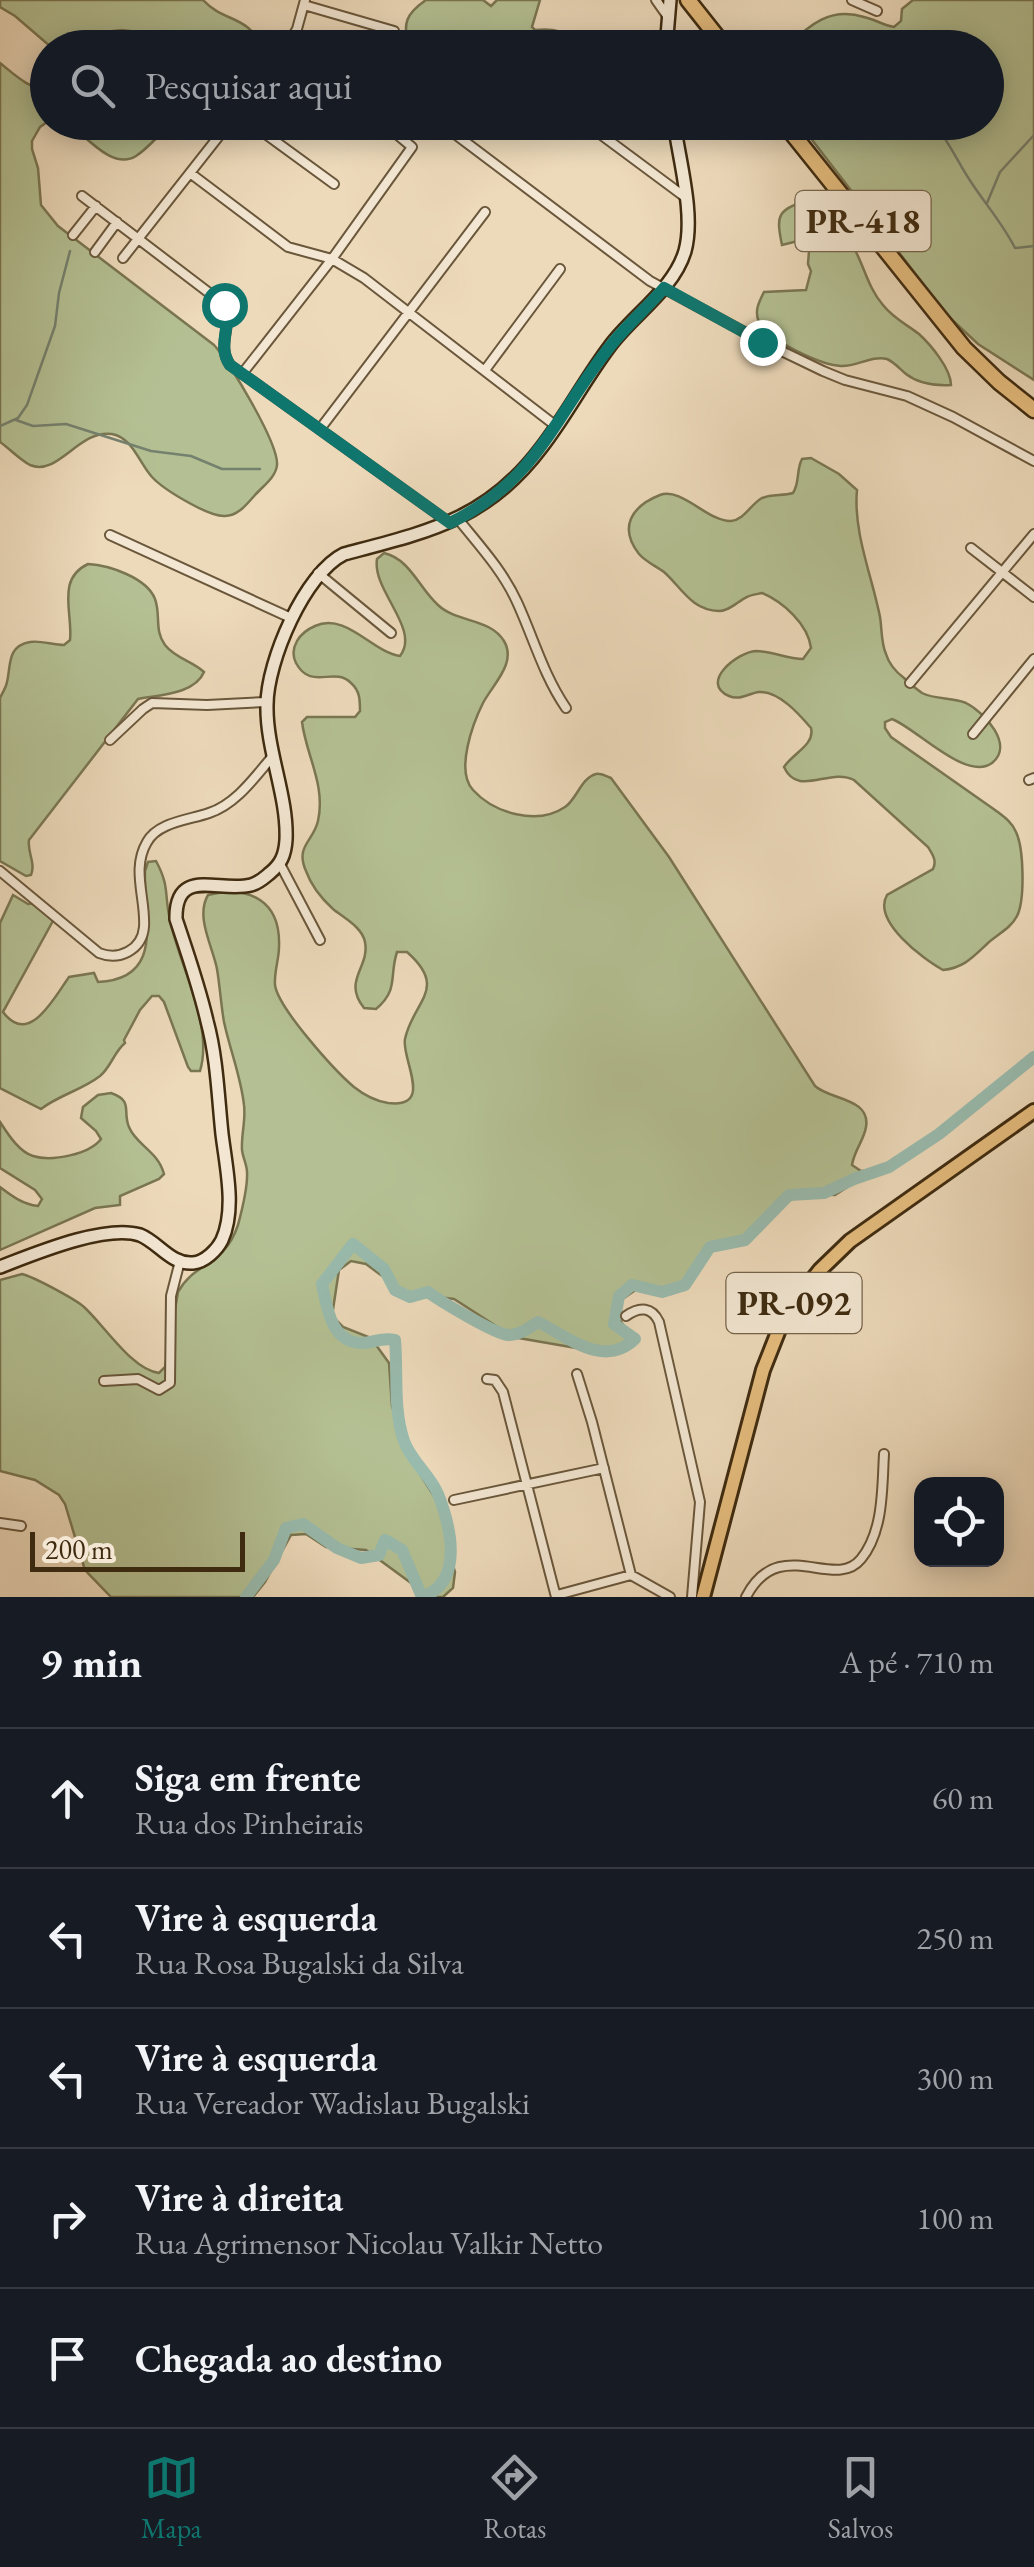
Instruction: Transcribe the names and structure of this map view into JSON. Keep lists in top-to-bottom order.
{
  "streets": {
    "highway": ["PR-418"],
    "main road": ["PR-092"]
  },
  "scale_bar": "200 m",
  "page": {
    "search": "Pesquisar aqui",
    "scale": "200 m",
    "heading": ["9 min", "A pé · 710 m"],
    "list": [
      ["Siga em frente", "Rua dos Pinheirais", "60 m"],
      ["Vire à esquerda", "Rua Rosa Bugalski da Silva", "250 m"],
      ["Vire à esquerda", "Rua Vereador Wadislau Bugalski", "300 m"],
      ["Vire à direita", "Rua Agrimensor Nicolau Valkir Netto", "100 m"],
      "Chegada ao destino"
    ],
    "nav": ["Mapa", "Rotas", "Salvos"]
  }
}
